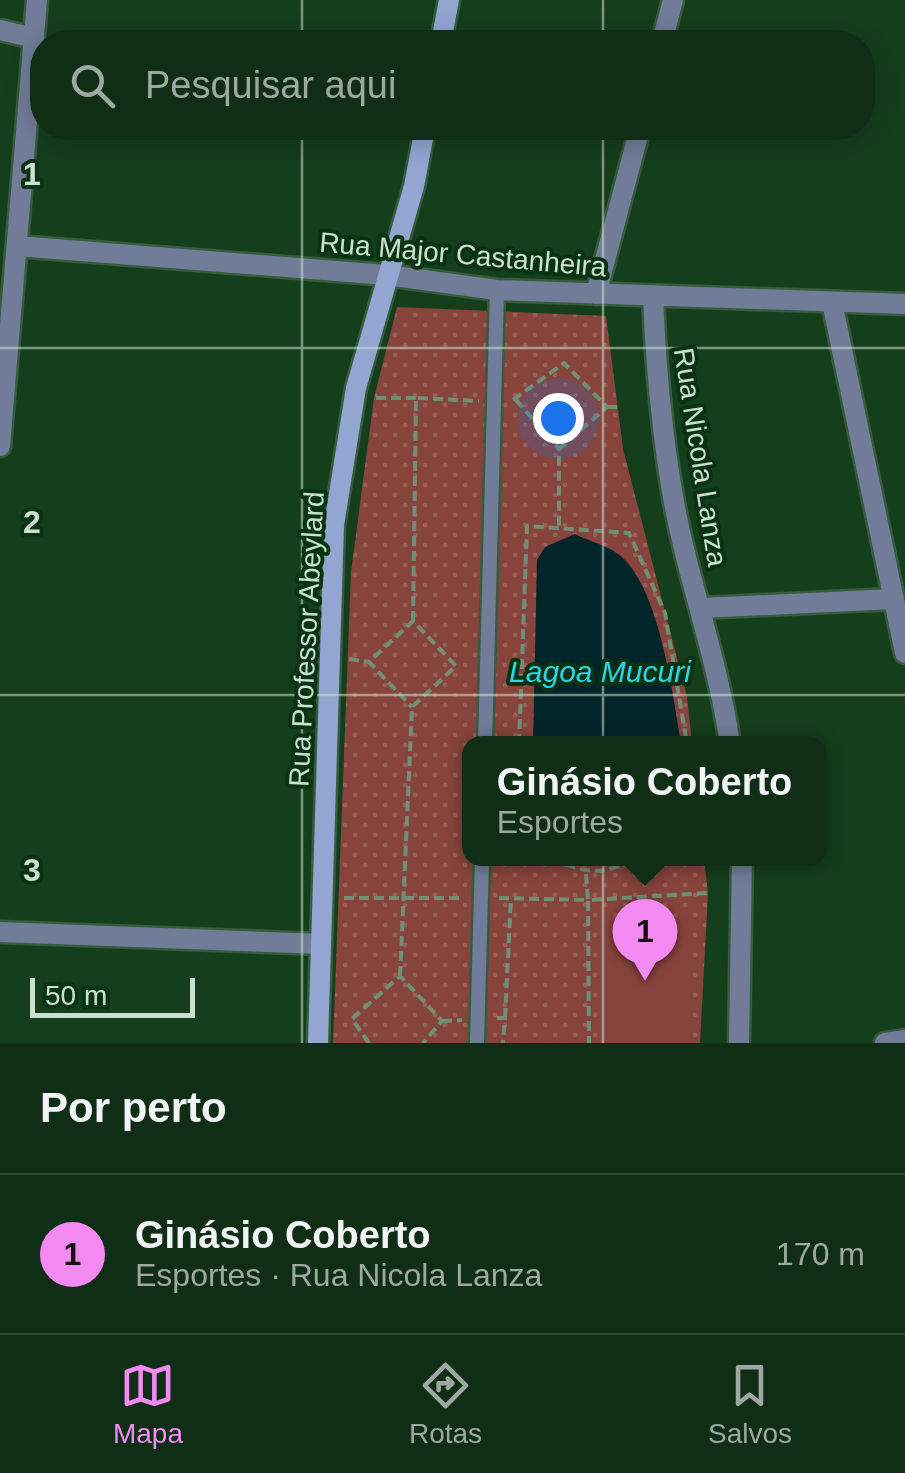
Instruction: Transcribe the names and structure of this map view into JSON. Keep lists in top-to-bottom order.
{
  "streets": {
    "main road": ["Rua Professor Abeylard"],
    "street": ["Rua Major Castanheira", "Rua Nicola Lanza"]
  },
  "crossings": [
    ["Rua Major Castanheira", "Rua Nicola Lanza"],
    ["Rua Major Castanheira", "Rua Professor Abeylard"]
  ],
  "water": ["Lagoa Mucuri"],
  "scale_bar": "50 m",
  "page": {
    "search": "Pesquisar aqui",
    "popup": ["Ginásio Coberto", "Esportes"],
    "pins": "1",
    "scale": "50 m",
    "heading": "Por perto",
    "list": [
      {
        "mark": "1",
        "name": "Ginásio Coberto",
        "note": "Esportes · Rua Nicola Lanza",
        "value": "170 m"
      }
    ],
    "nav": ["Mapa", "Rotas", "Salvos"]
  },
  "grid": {
    "rows": ["1", "2", "3"]
  }
}
